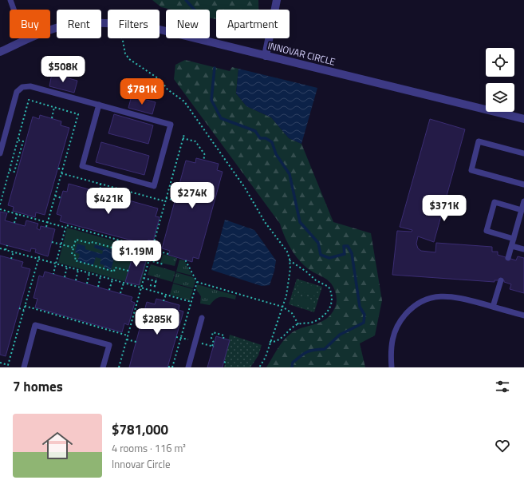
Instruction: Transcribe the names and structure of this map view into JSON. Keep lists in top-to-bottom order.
{
  "streets": {
    "street": ["INNOVAR CIRCLE"]
  },
  "page": {
    "chip": [
      "Buy",
      "Rent",
      "Filters",
      "New",
      "Apartment"
    ],
    "price": [
      "$508K",
      "$781K",
      "$274K",
      "$421K",
      "$371K",
      "$1.19M",
      "$285K"
    ],
    "heading": "7 homes",
    "list": [
      {
        "name": "$781,000",
        "note": "4 rooms · 116 m² · Innovar Circle"
      }
    ]
  }
}
